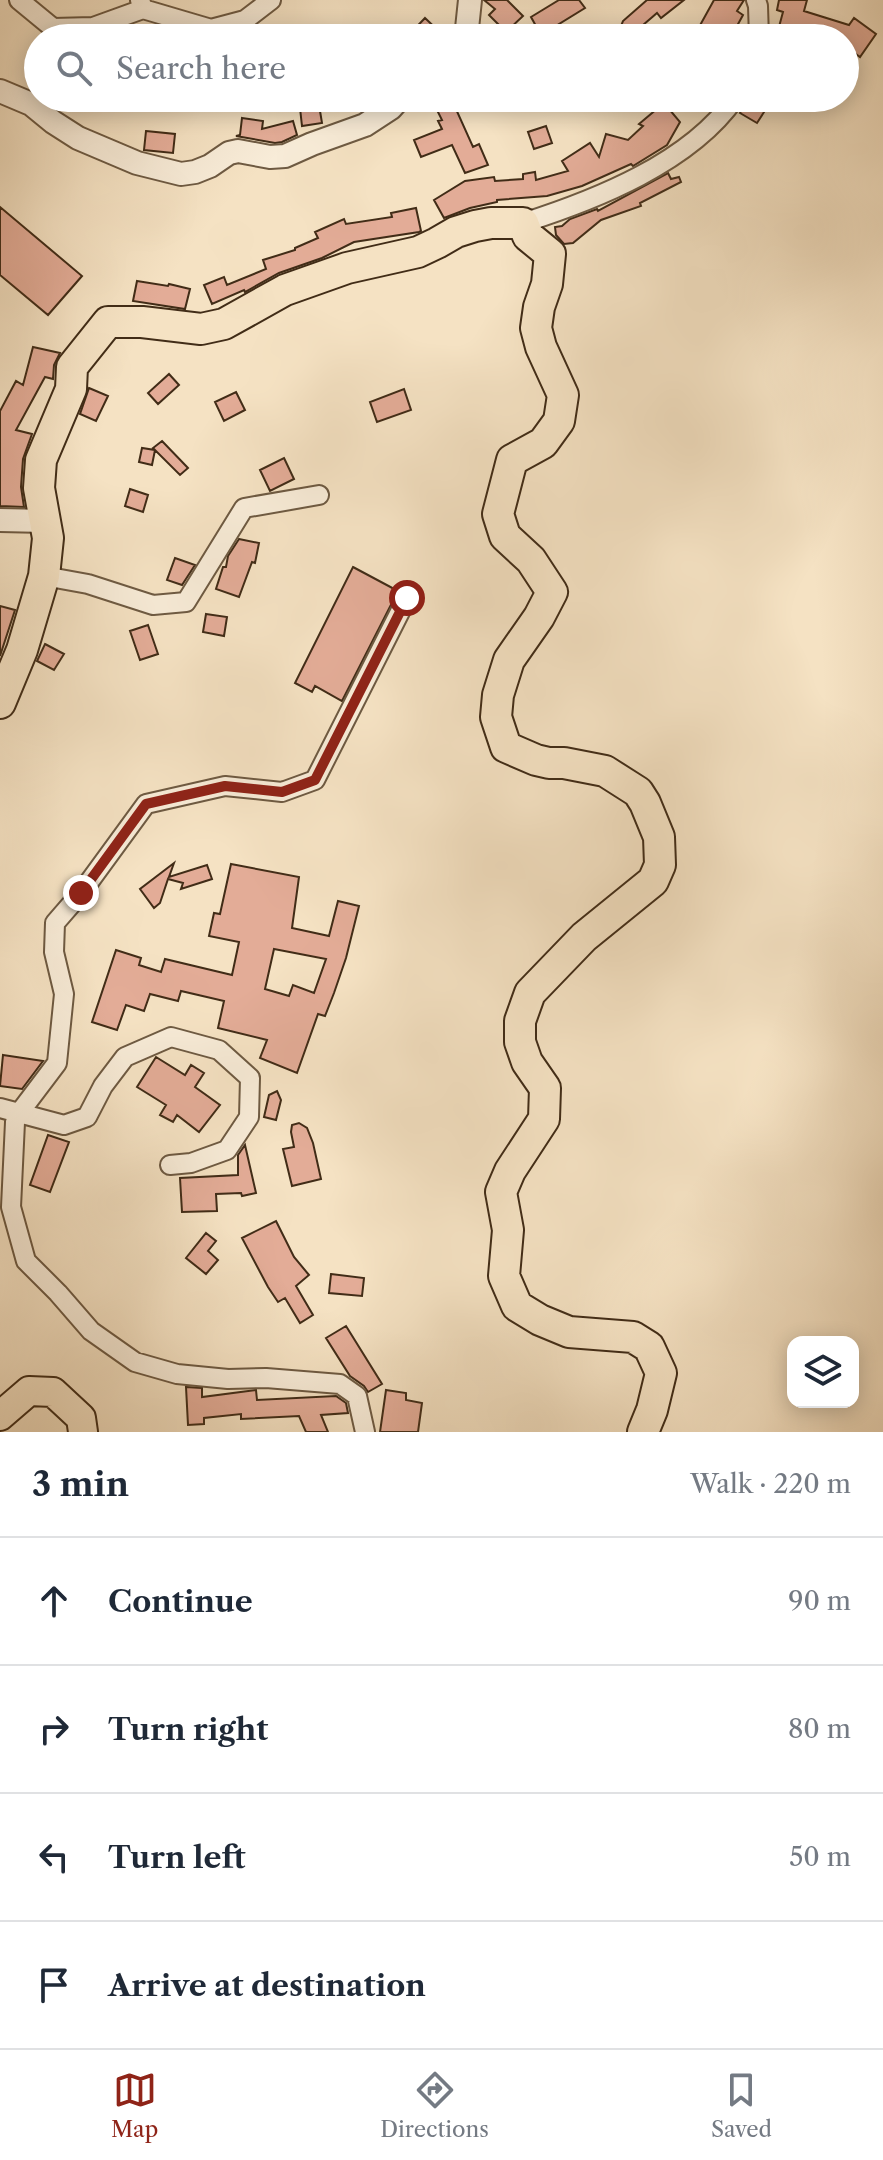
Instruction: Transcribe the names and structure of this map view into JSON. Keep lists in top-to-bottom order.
{
  "page": {
    "search": "Search here",
    "heading": ["3 min", "Walk · 220 m"],
    "list": [
      ["Continue", "90 m"],
      ["Turn right", "80 m"],
      ["Turn left", "50 m"],
      "Arrive at destination"
    ],
    "nav": ["Map", "Directions", "Saved"]
  }
}
